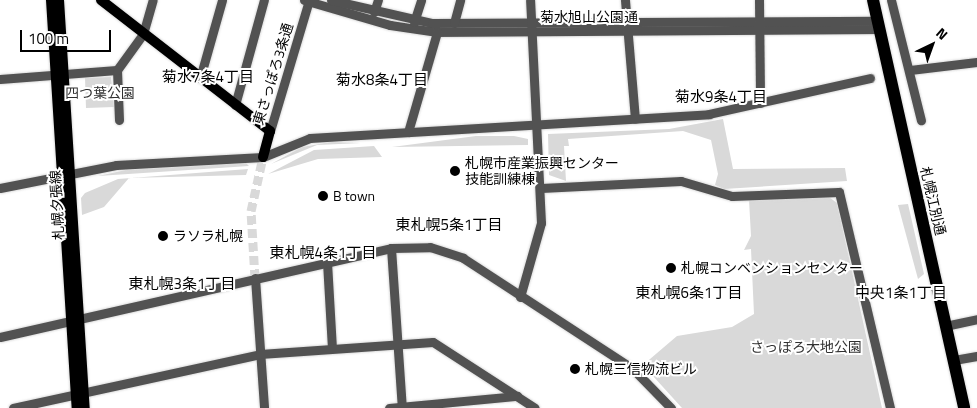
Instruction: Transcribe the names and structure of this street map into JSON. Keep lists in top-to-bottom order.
{
  "streets": {
    "highway": ["札幌江別通"],
    "main road": ["東さっぽろ3条通", "札幌夕張線"],
    "street": ["菊水旭山公園通"]
  },
  "crossings": [
    ["菊水旭山公園通", "東さっぽろ3条通"],
    ["菊水旭山公園通", "札幌江別通"]
  ],
  "districts": [
    "菊水7条4丁目",
    "菊水8条4丁目",
    "菊水9条4丁目",
    "東札幌5条1丁目",
    "東札幌4条1丁目",
    "東札幌3条1丁目",
    "東札幌6条1丁目",
    "中央1条1丁目"
  ],
  "parks": ["四つ葉公園", "さっぽろ大地公園"],
  "places": [
    "札幌市産業振興センター 技能訓練棟",
    "B town",
    "ラソラ札幌",
    "札幌コンベンションセンター",
    "札幌三信物流ビル"
  ],
  "scale_bar": "100 m",
  "north": "top right"
}
